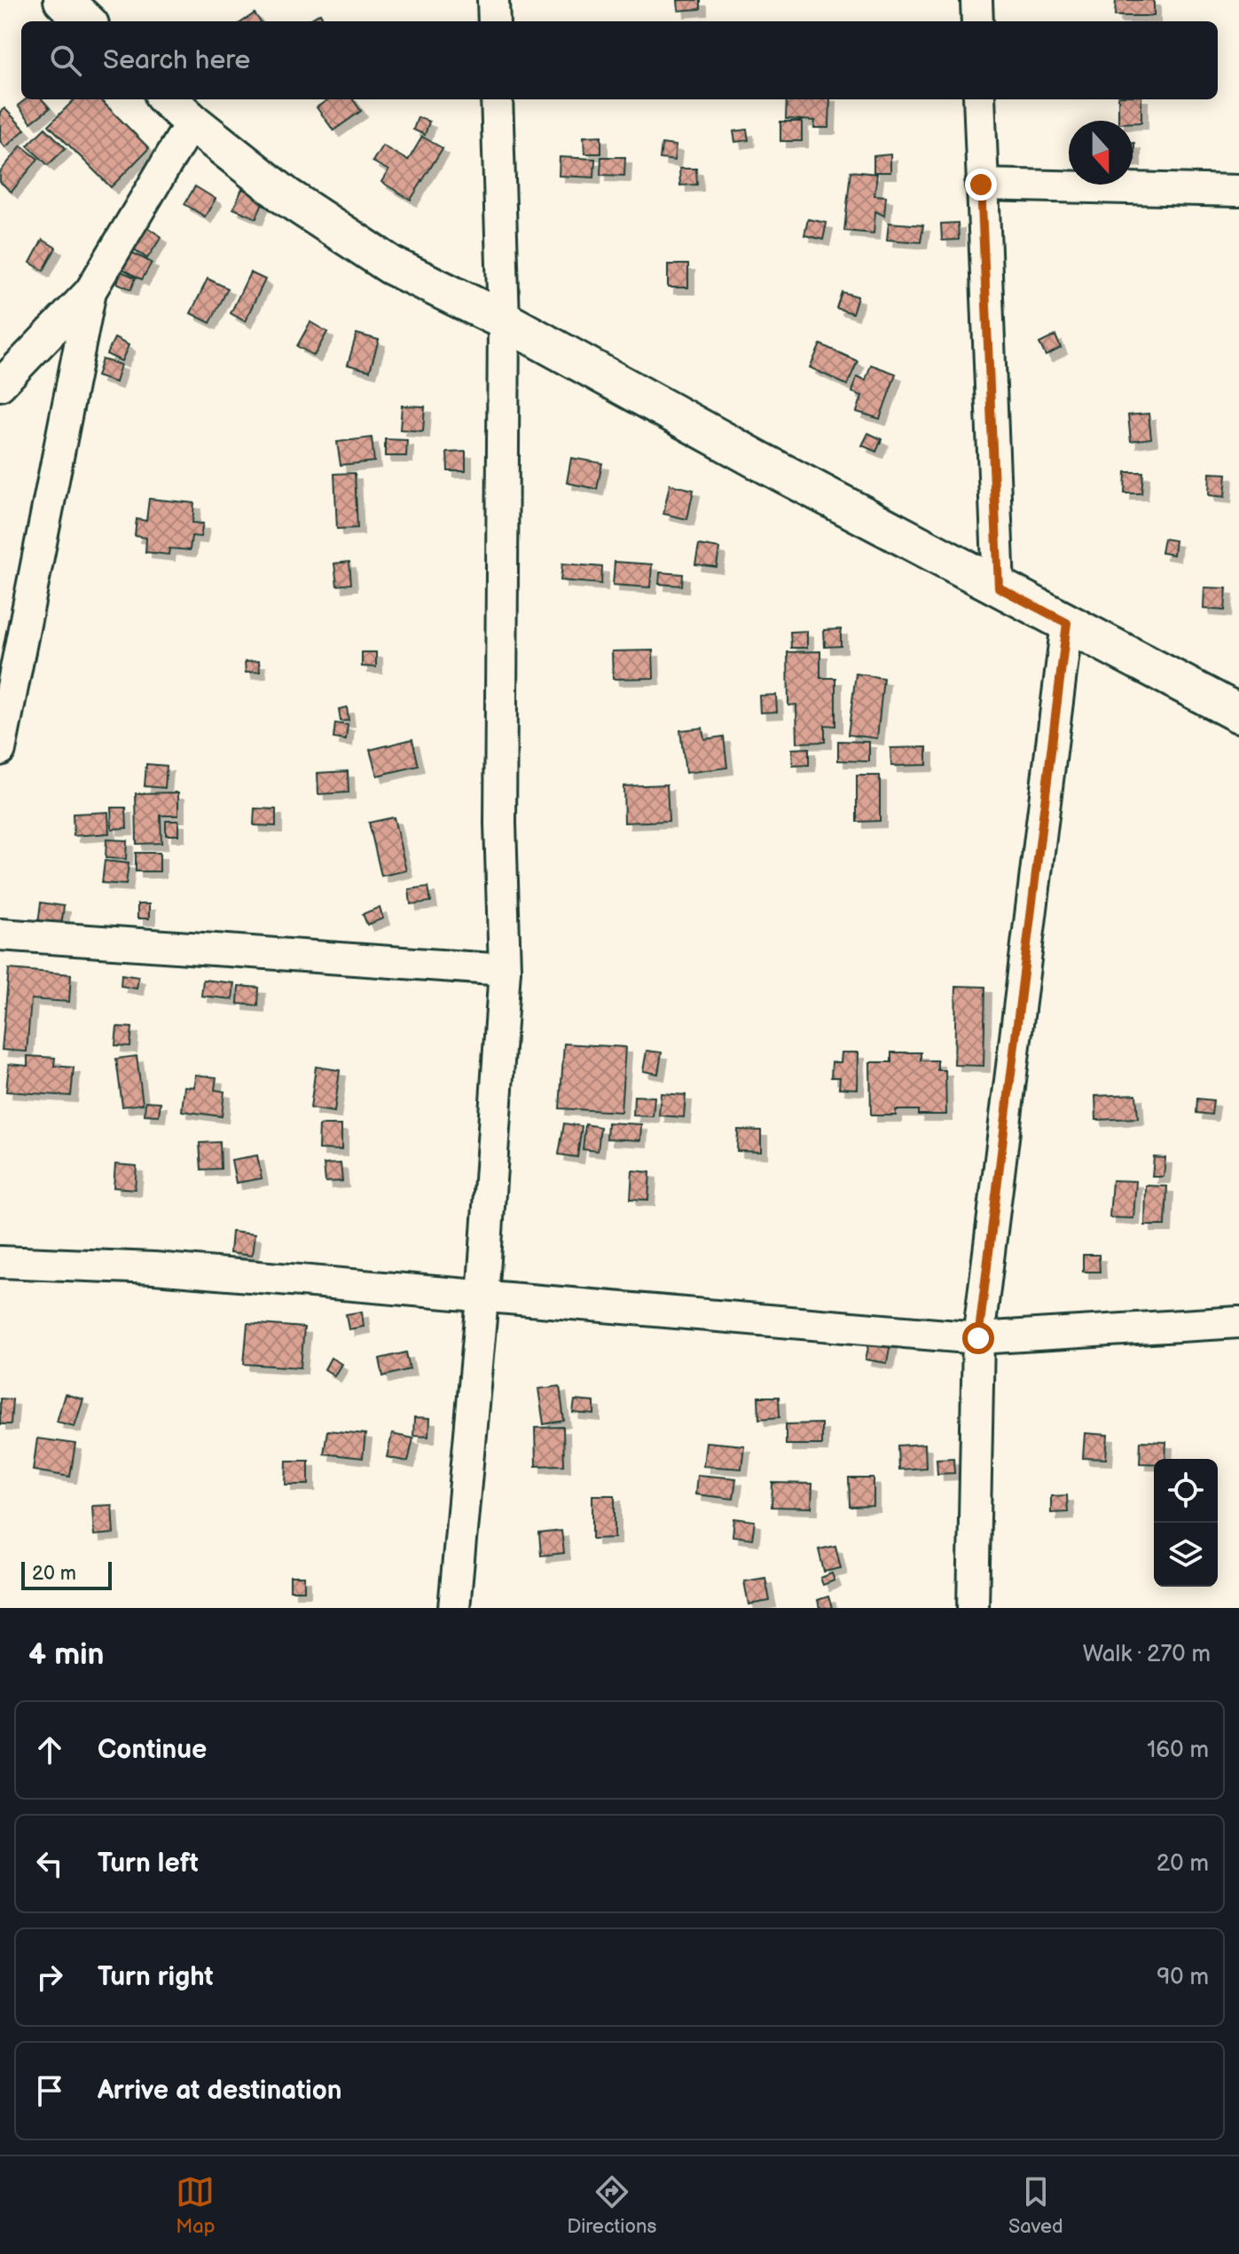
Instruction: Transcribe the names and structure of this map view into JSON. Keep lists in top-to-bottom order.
{
  "scale_bar": "20 m",
  "north": "bottom",
  "page": {
    "search": "Search here",
    "scale": "20 m",
    "heading": ["4 min", "Walk · 270 m"],
    "list": [
      ["Continue", "160 m"],
      ["Turn left", "20 m"],
      ["Turn right", "90 m"],
      "Arrive at destination"
    ],
    "nav": ["Map", "Directions", "Saved"]
  }
}
